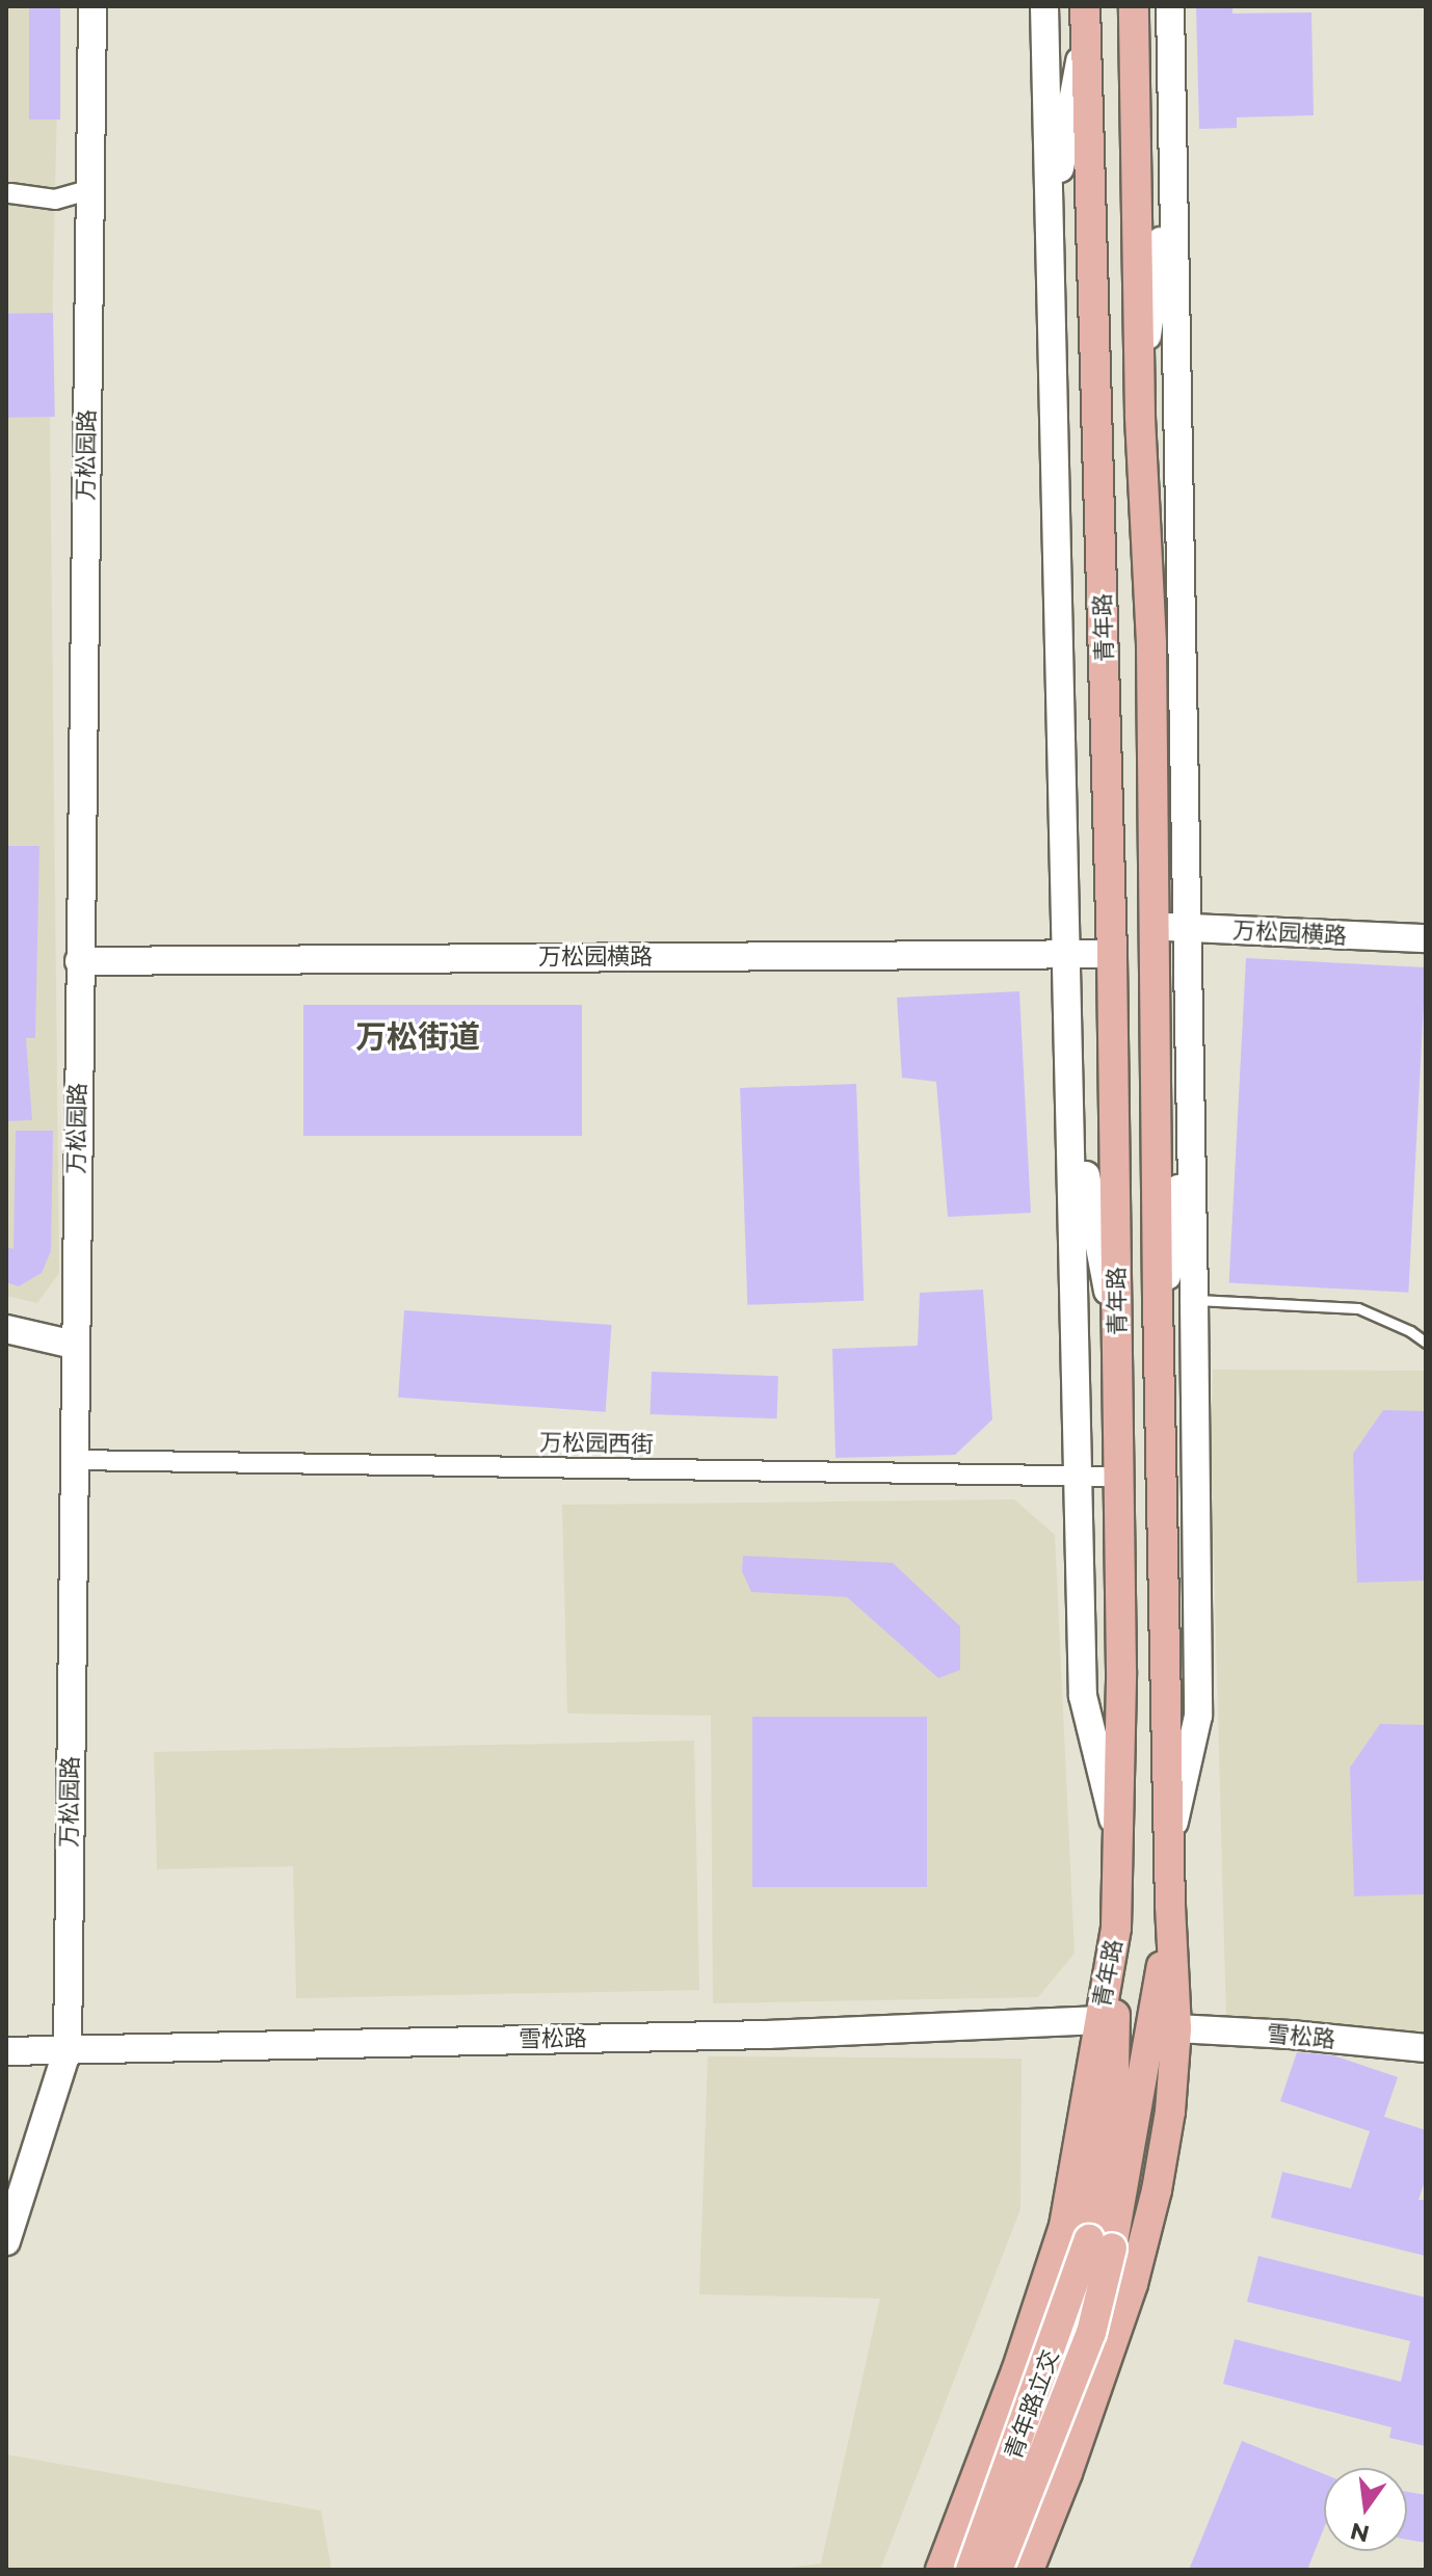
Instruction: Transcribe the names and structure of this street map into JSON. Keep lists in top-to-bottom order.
{
  "streets": {
    "main road": ["青年路", "青年路立交"],
    "street": [
      "万松园路",
      "万松园横路",
      "万松园西街",
      "雪松路"
    ]
  },
  "crossings": [
    ["万松园路", "万松园横路"],
    ["万松园路", "万松园西街"],
    ["万松园路", "雪松路"],
    ["青年路", "万松园横路"],
    ["青年路", "万松园西街"],
    ["青年路", "雪松路"]
  ],
  "districts": ["万松街道"],
  "north": "bottom"
}
